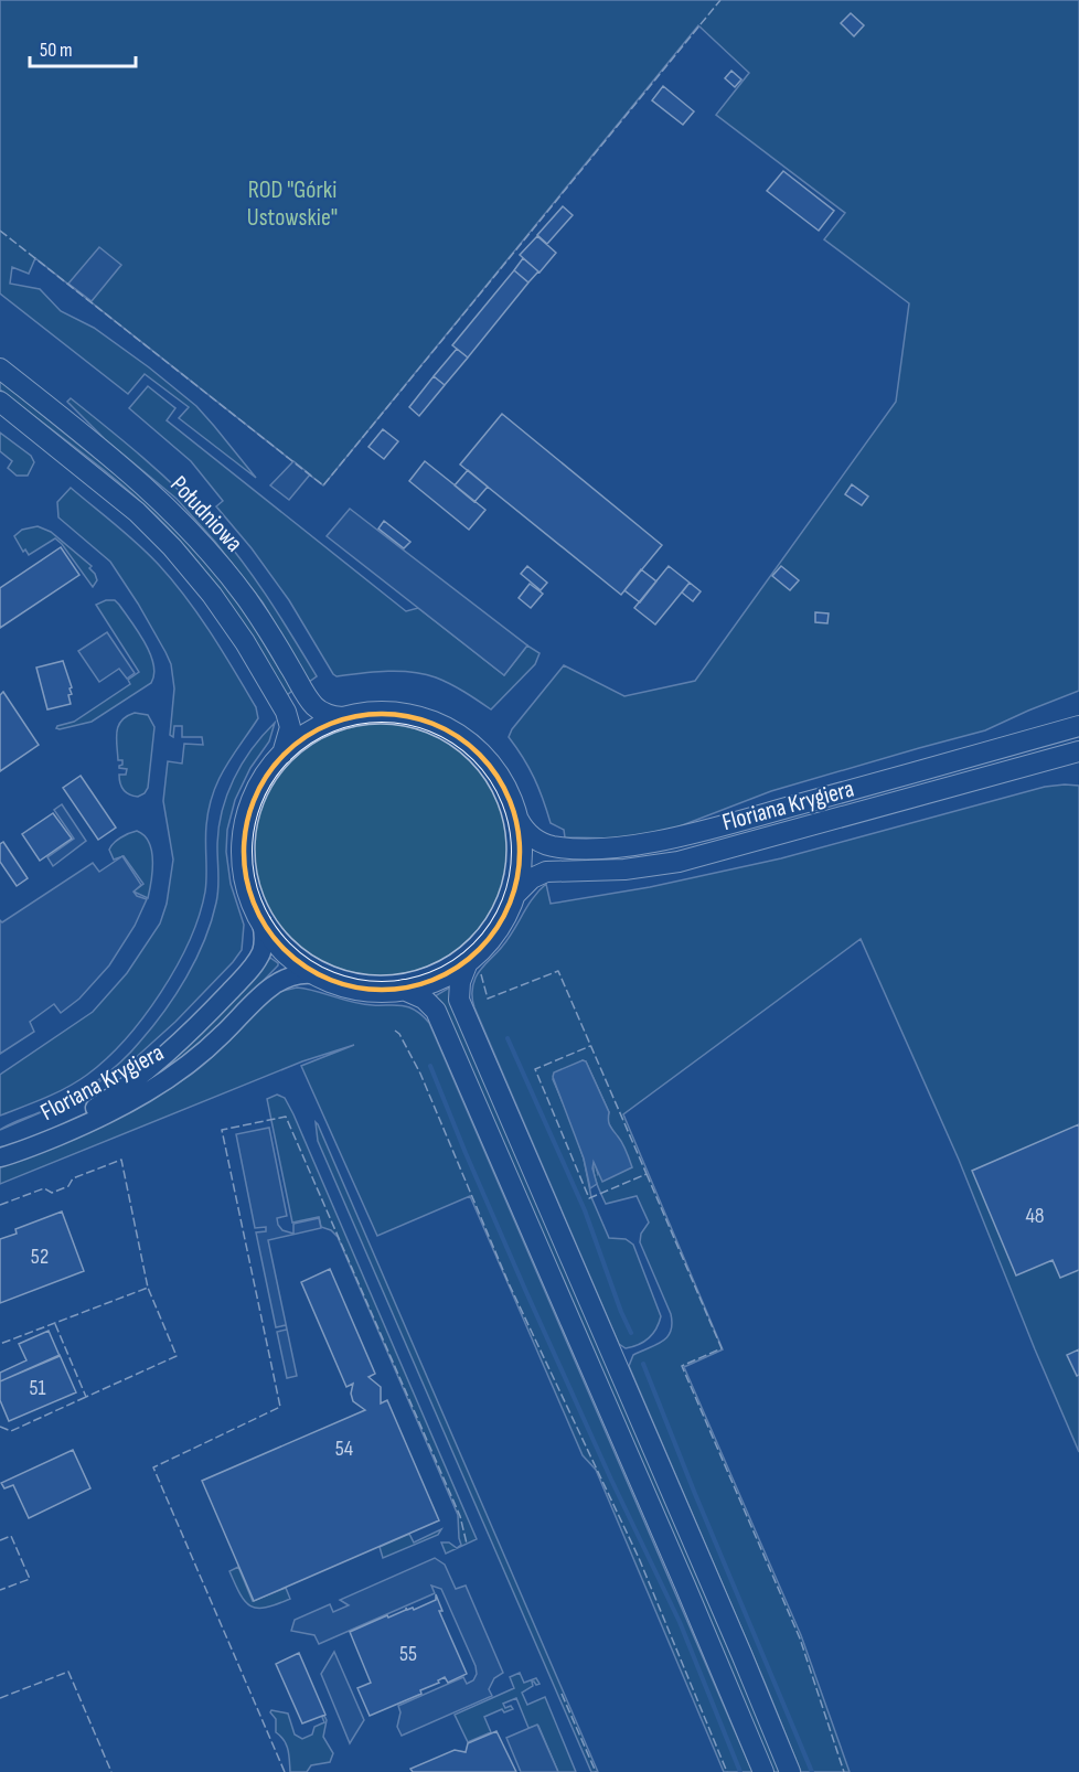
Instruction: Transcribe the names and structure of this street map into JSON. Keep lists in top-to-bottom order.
{
  "streets": {
    "main road": ["Południowa", "Floriana Krygiera"]
  },
  "parks": ["ROD \"Górki Ustowskie\""],
  "house_numbers": [
    "48",
    "52",
    "51",
    "54",
    "55"
  ],
  "scale_bar": "50 m"
}
